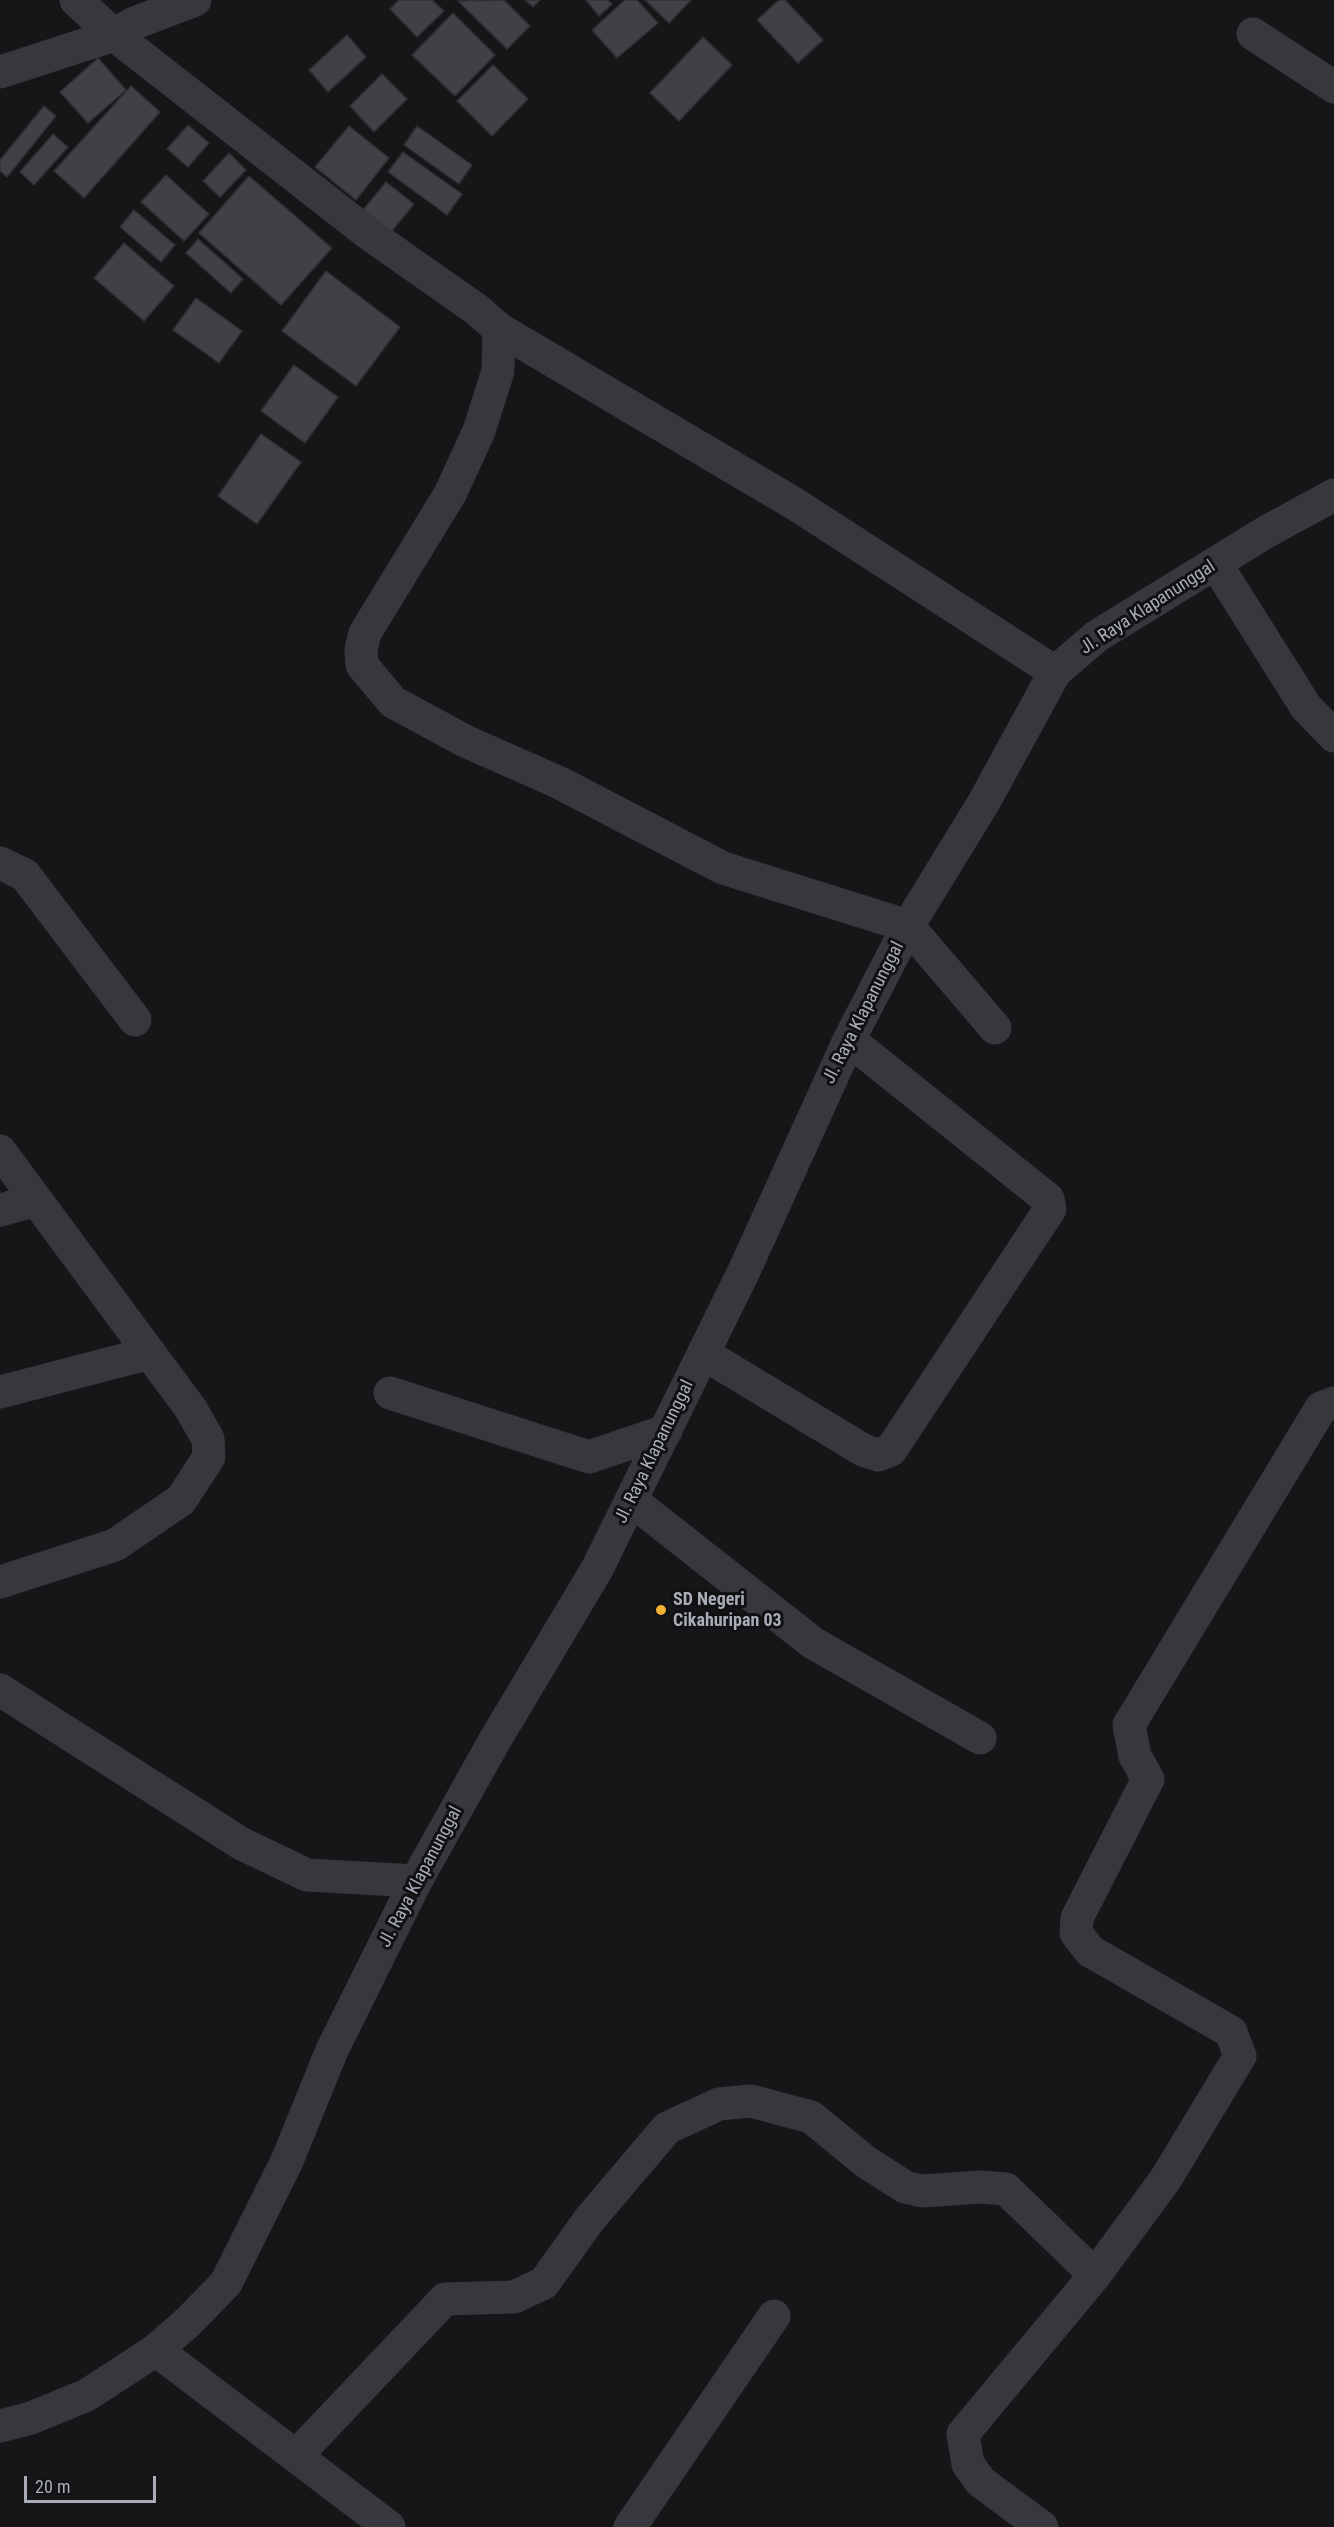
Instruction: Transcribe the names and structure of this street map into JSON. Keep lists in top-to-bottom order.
{
  "streets": {
    "street": ["Jl. Raya Klapanunggal"]
  },
  "places": ["SD Negeri Cikahuripan 03"],
  "scale_bar": "20 m"
}
